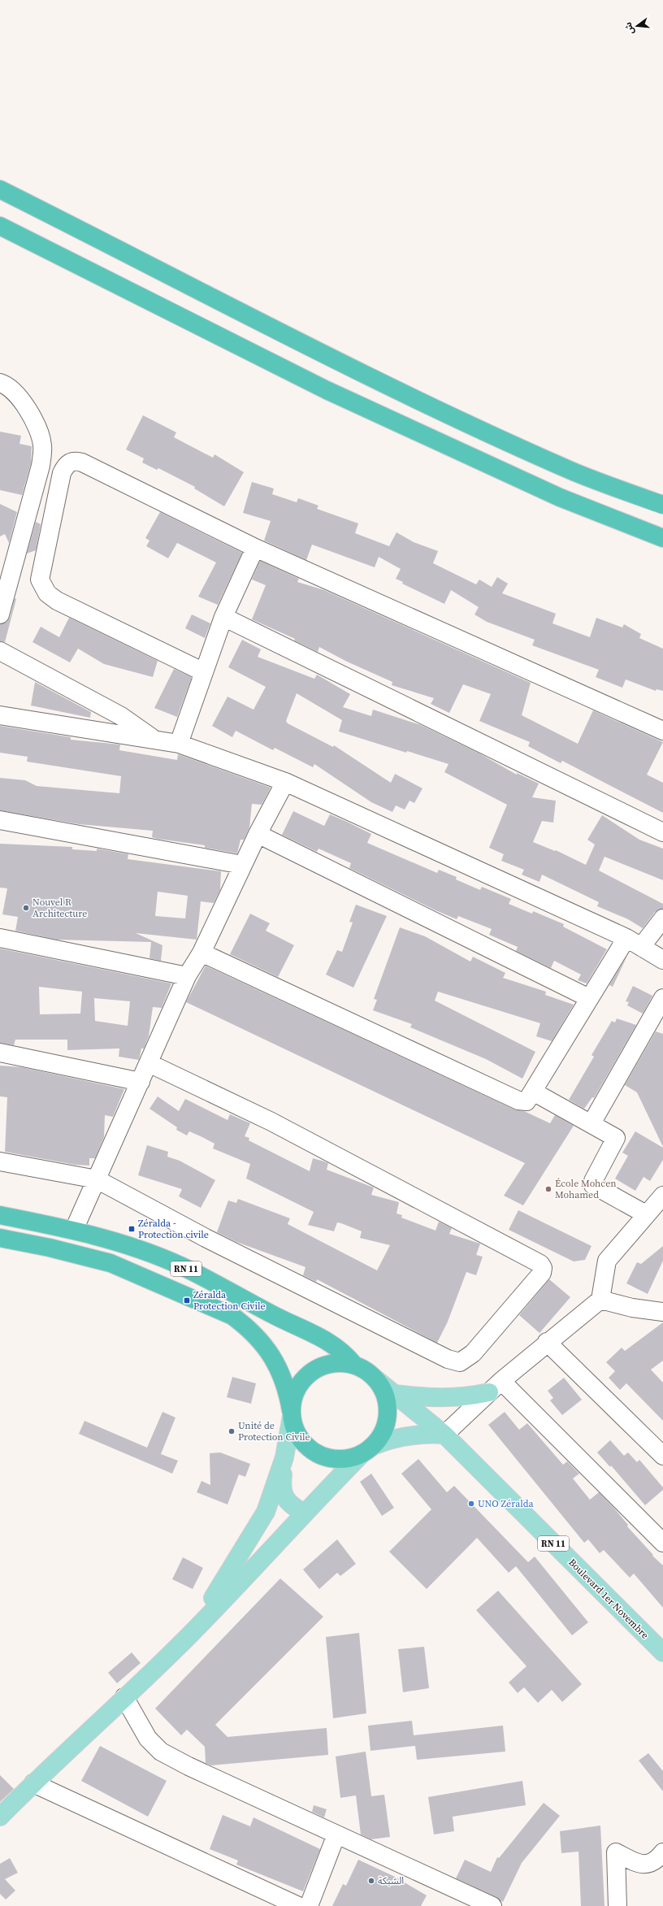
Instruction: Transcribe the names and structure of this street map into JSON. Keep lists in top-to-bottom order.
{
  "streets": {
    "highway": ["RN 11"],
    "main road": ["Boulevard 1er Novembre"]
  },
  "crossings": [
    ["RN 11", "Boulevard 1er Novembre"]
  ],
  "places": {
    "other": [
      "Nouvel R Architecture",
      "École Mohcen Mohamed",
      "Unité de Protection Civile",
      "UNO Zéralda",
      "الشبكة"
    ],
    "transit": ["Zéralda - Protection civile", "Zéralda Protection Civile"]
  },
  "north": "left"
}
